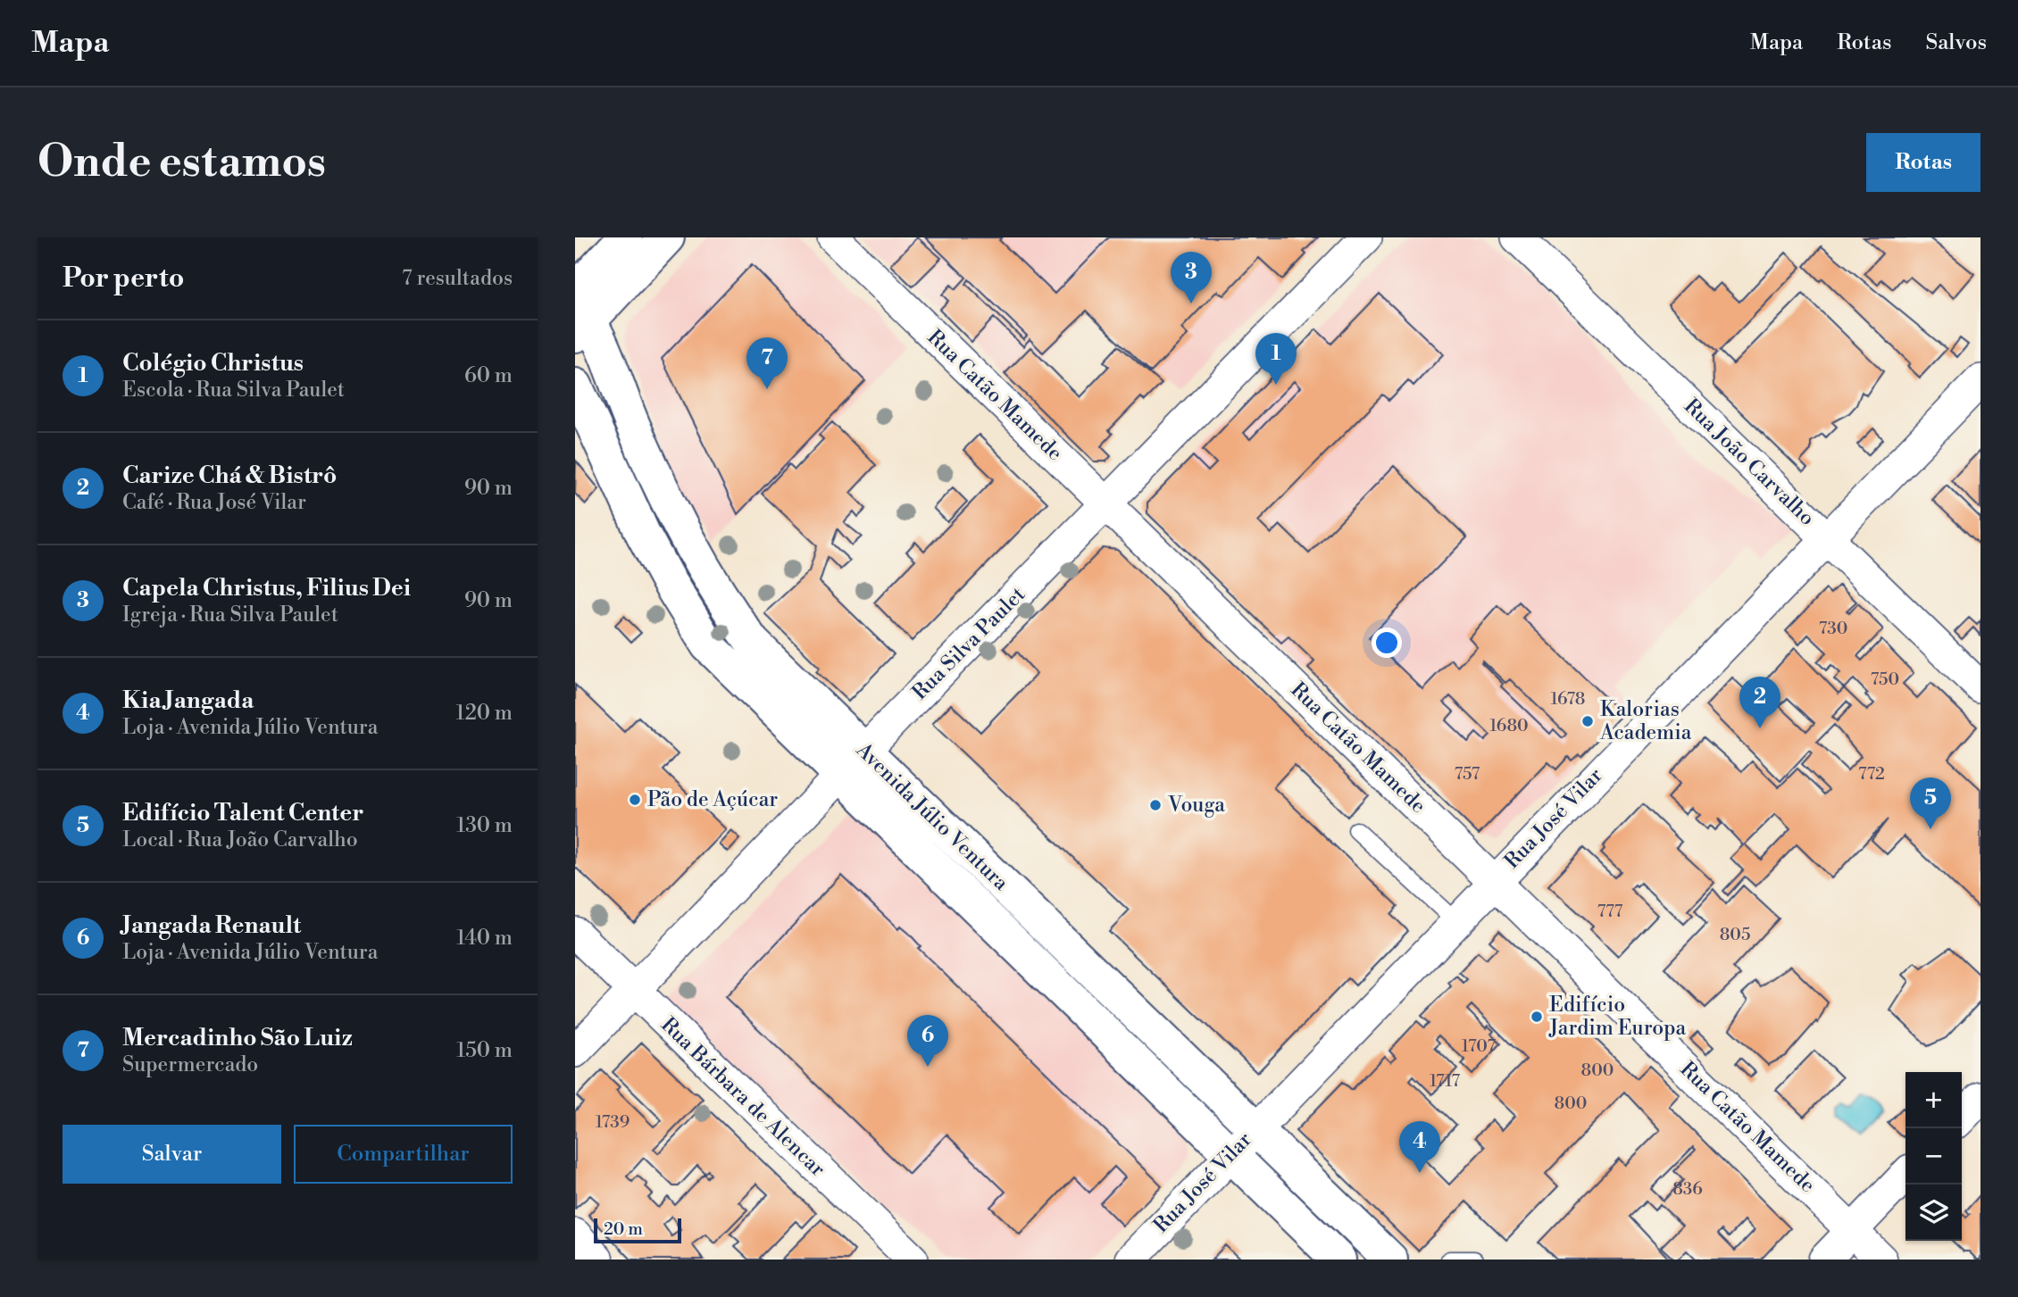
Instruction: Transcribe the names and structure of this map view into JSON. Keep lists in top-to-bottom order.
{
  "streets": {
    "main road": ["Avenida Júlio Ventura"],
    "street": [
      "Rua Catão Mamede",
      "Rua João Carvalho",
      "Rua Silva Paulet",
      "Rua José Vilar",
      "Rua Bárbara de Alencar"
    ]
  },
  "crossings": [
    ["Rua Catão Mamede", "Rua Silva Paulet"],
    ["Rua Catão Mamede", "Rua José Vilar"],
    ["Rua João Carvalho", "Rua José Vilar"],
    ["Rua Silva Paulet", "Avenida Júlio Ventura"],
    ["Rua Silva Paulet", "Rua Bárbara de Alencar"],
    ["Avenida Júlio Ventura", "Rua José Vilar"]
  ],
  "places": [
    "Kalorias Academia",
    "Pão de Açúcar",
    "Vouga",
    "Edifício Jardim Europa"
  ],
  "house_numbers": [
    "730",
    "750",
    "1678",
    "1680",
    "757",
    "772",
    "777",
    "805",
    "1707",
    "800",
    "1717",
    "800",
    "1739",
    "836"
  ],
  "scale_bar": "20 m",
  "page": {
    "header": "Mapa",
    "nav": ["Mapa", "Rotas", "Salvos"],
    "buttons": [
      "Rotas",
      ["Salvar", "Compartilhar"]
    ],
    "title": "Onde estamos",
    "heading": ["Por perto", "7 resultados"],
    "pins": [
      "3",
      "1",
      "7",
      "2",
      "5",
      "6",
      "4"
    ],
    "list": [
      {
        "mark": "1",
        "name": "Colégio Christus",
        "note": "Escola · Rua Silva Paulet",
        "value": "60 m"
      },
      {
        "mark": "2",
        "name": "Carize Chá & Bistrô",
        "note": "Café · Rua José Vilar",
        "value": "90 m"
      },
      {
        "mark": "3",
        "name": "Capela Christus, Filius Dei",
        "note": "Igreja · Rua Silva Paulet",
        "value": "90 m"
      },
      {
        "mark": "4",
        "name": "Kia Jangada",
        "note": "Loja · Avenida Júlio Ventura",
        "value": "120 m"
      },
      {
        "mark": "5",
        "name": "Edifício Talent Center",
        "note": "Local · Rua João Carvalho",
        "value": "130 m"
      },
      {
        "mark": "6",
        "name": "Jangada Renault",
        "note": "Loja · Avenida Júlio Ventura",
        "value": "140 m"
      },
      {
        "mark": "7",
        "name": "Mercadinho São Luiz",
        "note": "Supermercado",
        "value": "150 m"
      }
    ],
    "map_buttons": ["+", "−"],
    "scale": "20 m"
  }
}
